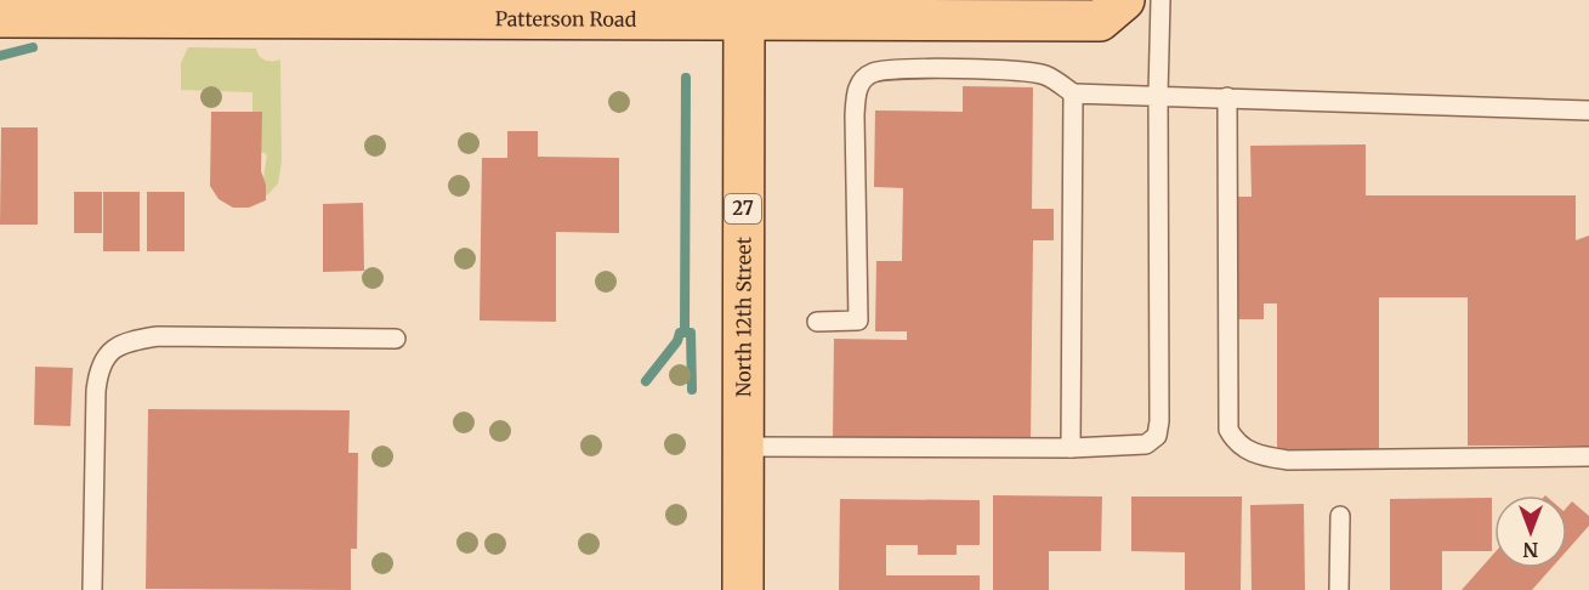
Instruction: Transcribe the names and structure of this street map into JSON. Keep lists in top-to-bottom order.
{
  "streets": {
    "main road": ["Patterson Road", "27", "North 12th Street"]
  },
  "crossings": [
    ["Patterson Road", "North 12th Street"]
  ],
  "north": "bottom"
}
